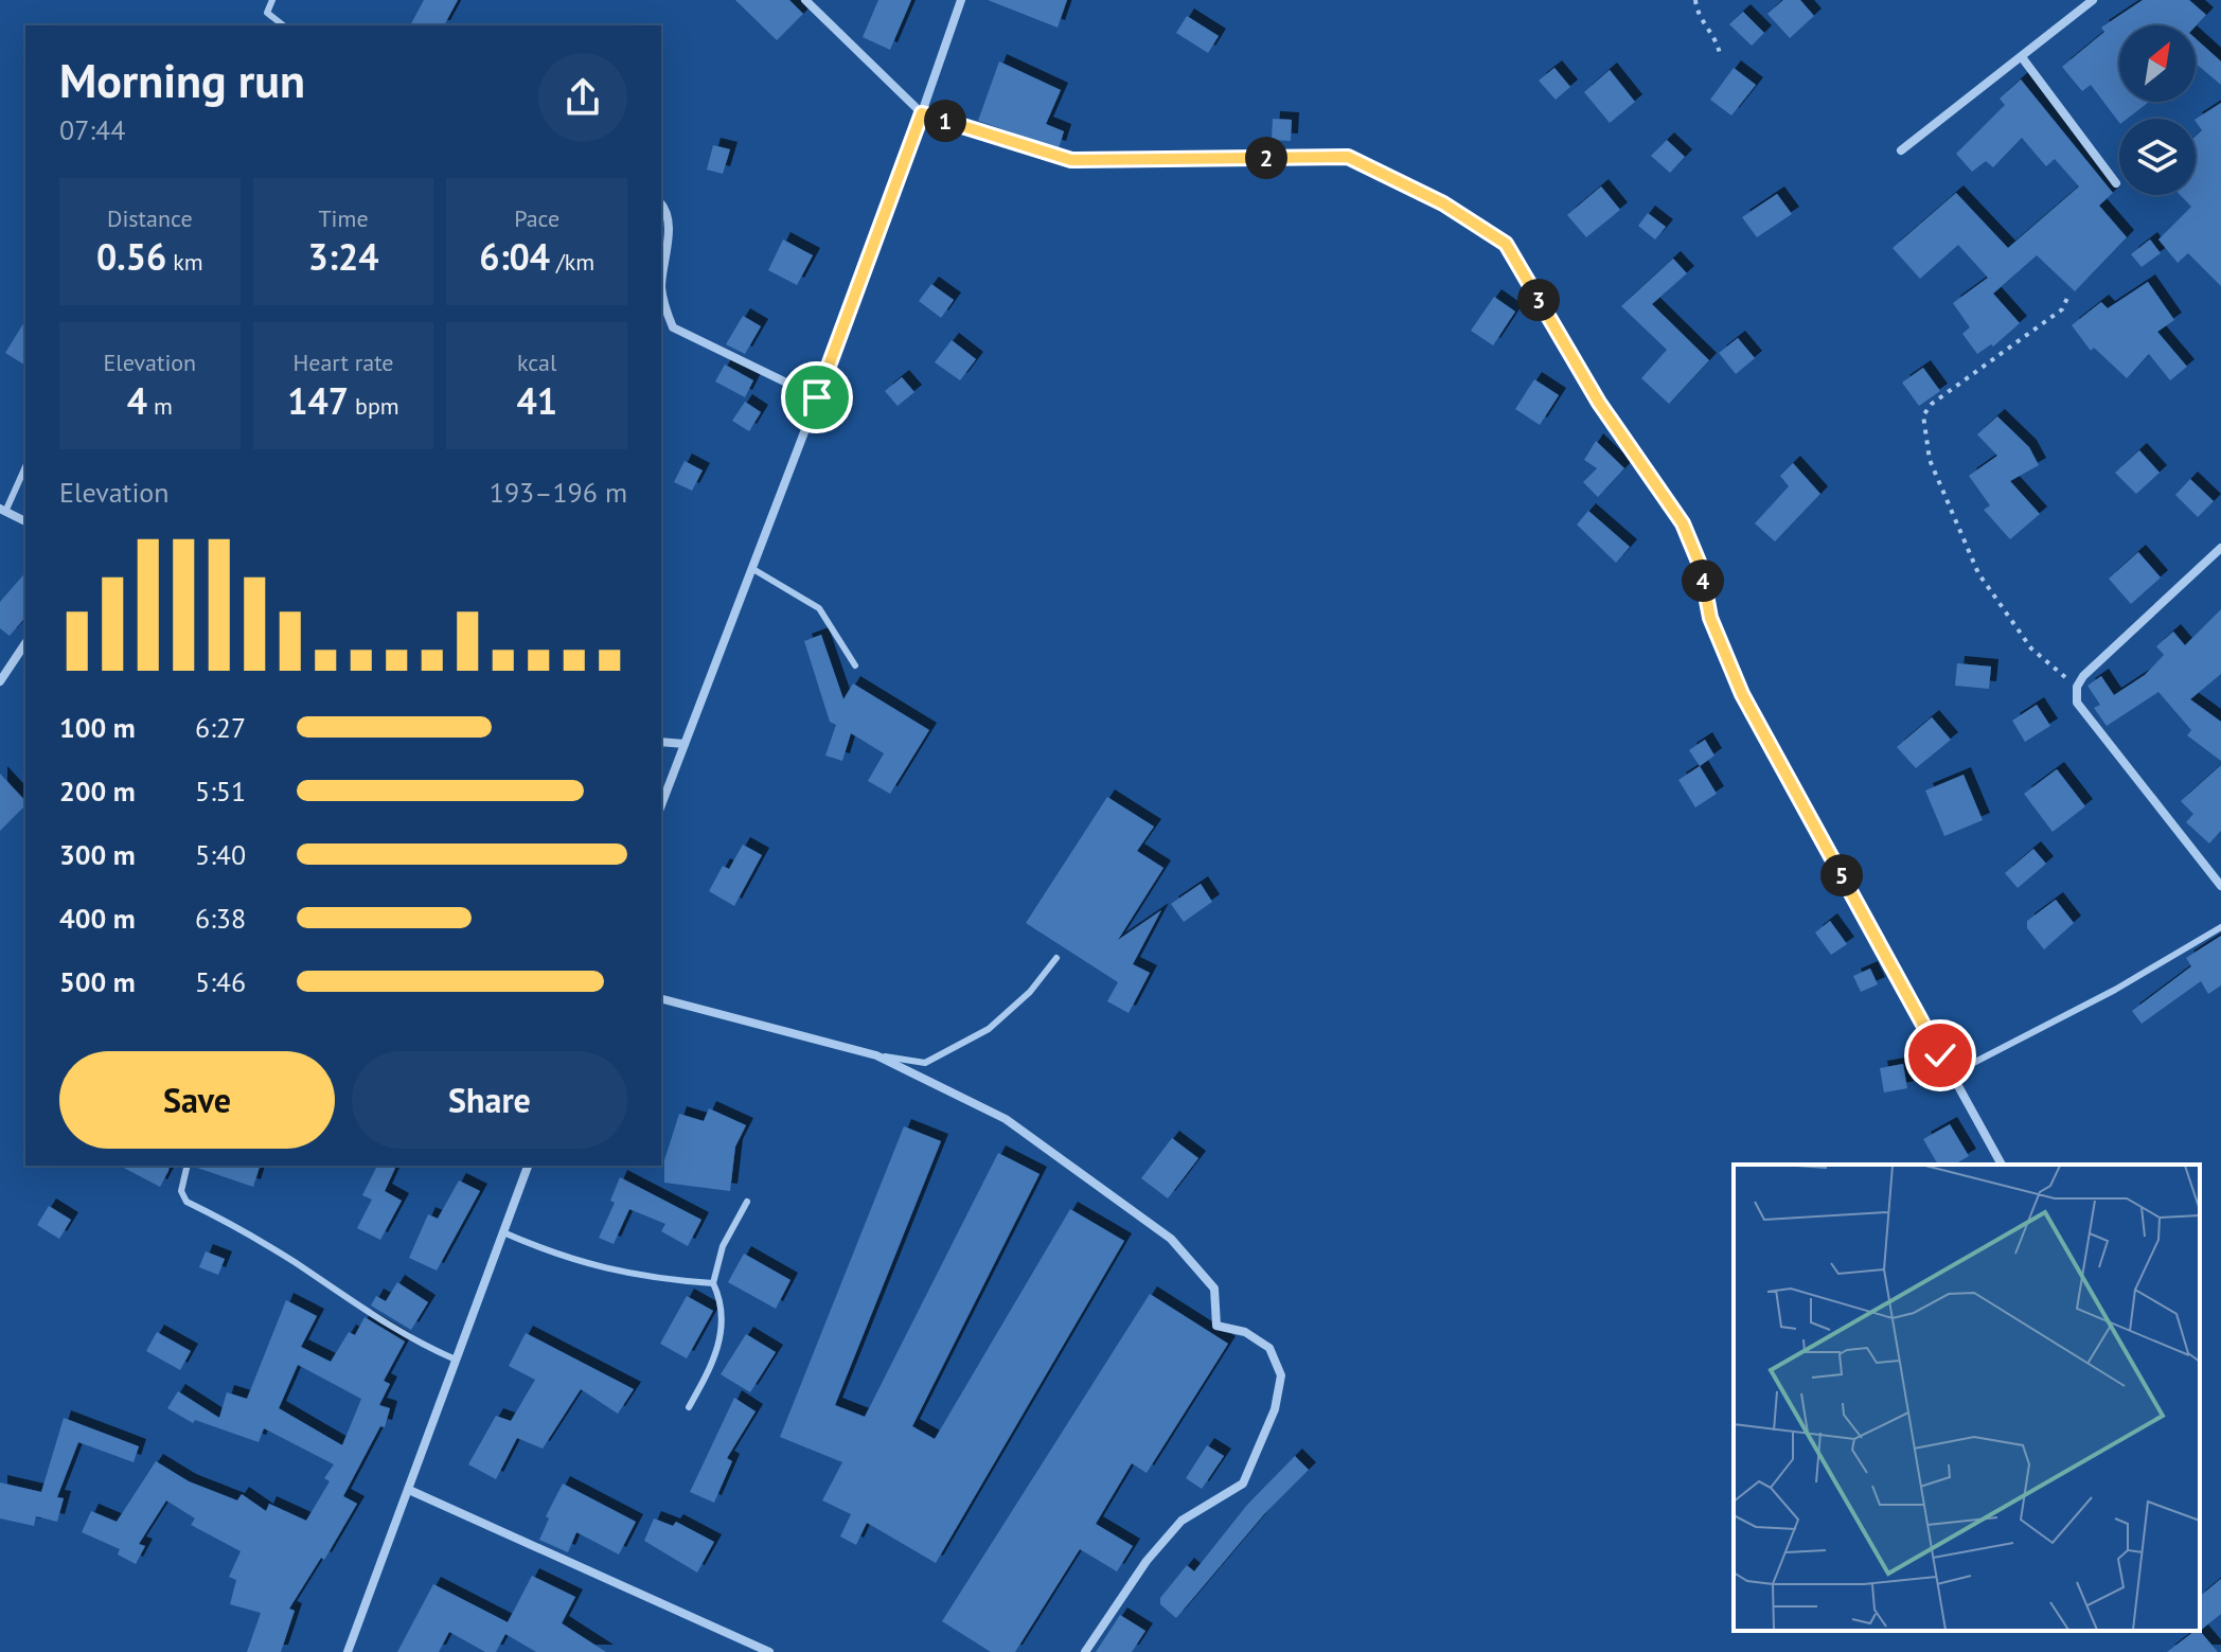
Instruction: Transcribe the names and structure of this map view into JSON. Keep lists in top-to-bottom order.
{
  "north": "top right",
  "page": {
    "heading": ["Morning run", "07:44"],
    "pins": [
      "1",
      "2",
      "3",
      "4",
      "5"
    ],
    "stats": [
      ["Distance", "0.56 km"],
      ["Time", "3:24"],
      ["Pace", "6:04 /km"],
      ["Elevation", "4 m"],
      ["Heart rate", "147 bpm"],
      ["kcal", "41"]
    ],
    "chart": ["Elevation", "193–196 m"],
    "list": [
      {
        "name": "100 m",
        "note": "6:27"
      },
      {
        "name": "200 m",
        "note": "5:51"
      },
      {
        "name": "300 m",
        "note": "5:40"
      },
      {
        "name": "400 m",
        "note": "6:38"
      },
      {
        "name": "500 m",
        "note": "5:46"
      }
    ],
    "buttons": ["Save", "Share"]
  }
}
